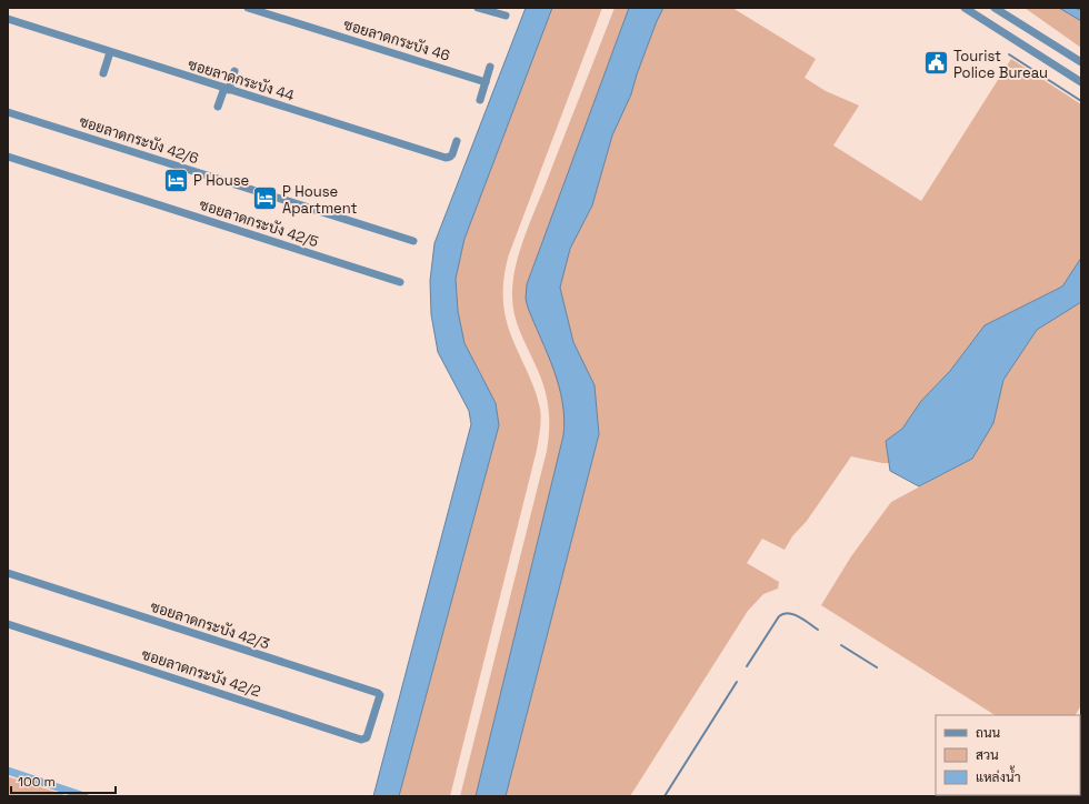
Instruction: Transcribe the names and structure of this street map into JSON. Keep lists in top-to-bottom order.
{
  "streets": {
    "street": [
      "ซอยลาดกระบัง 46",
      "ซอยลาดกระบัง 44",
      "ซอยลาดกระบัง 42/6",
      "ซอยลาดกระบัง 42/5",
      "ซอยลาดกระบัง 42/3",
      "ซอยลาดกระบัง 42/2"
    ]
  },
  "crossings": [
    ["ซอยลาดกระบัง 42/3", "ซอยลาดกระบัง 42/2"]
  ],
  "places": {
    "public building": ["Tourist Police Bureau"],
    "hotel": ["P House", "P House Apartment"]
  },
  "legend": ["ถนน", "สวน", "แหล่งน้ำ"],
  "scale_bar": "100 m"
}
